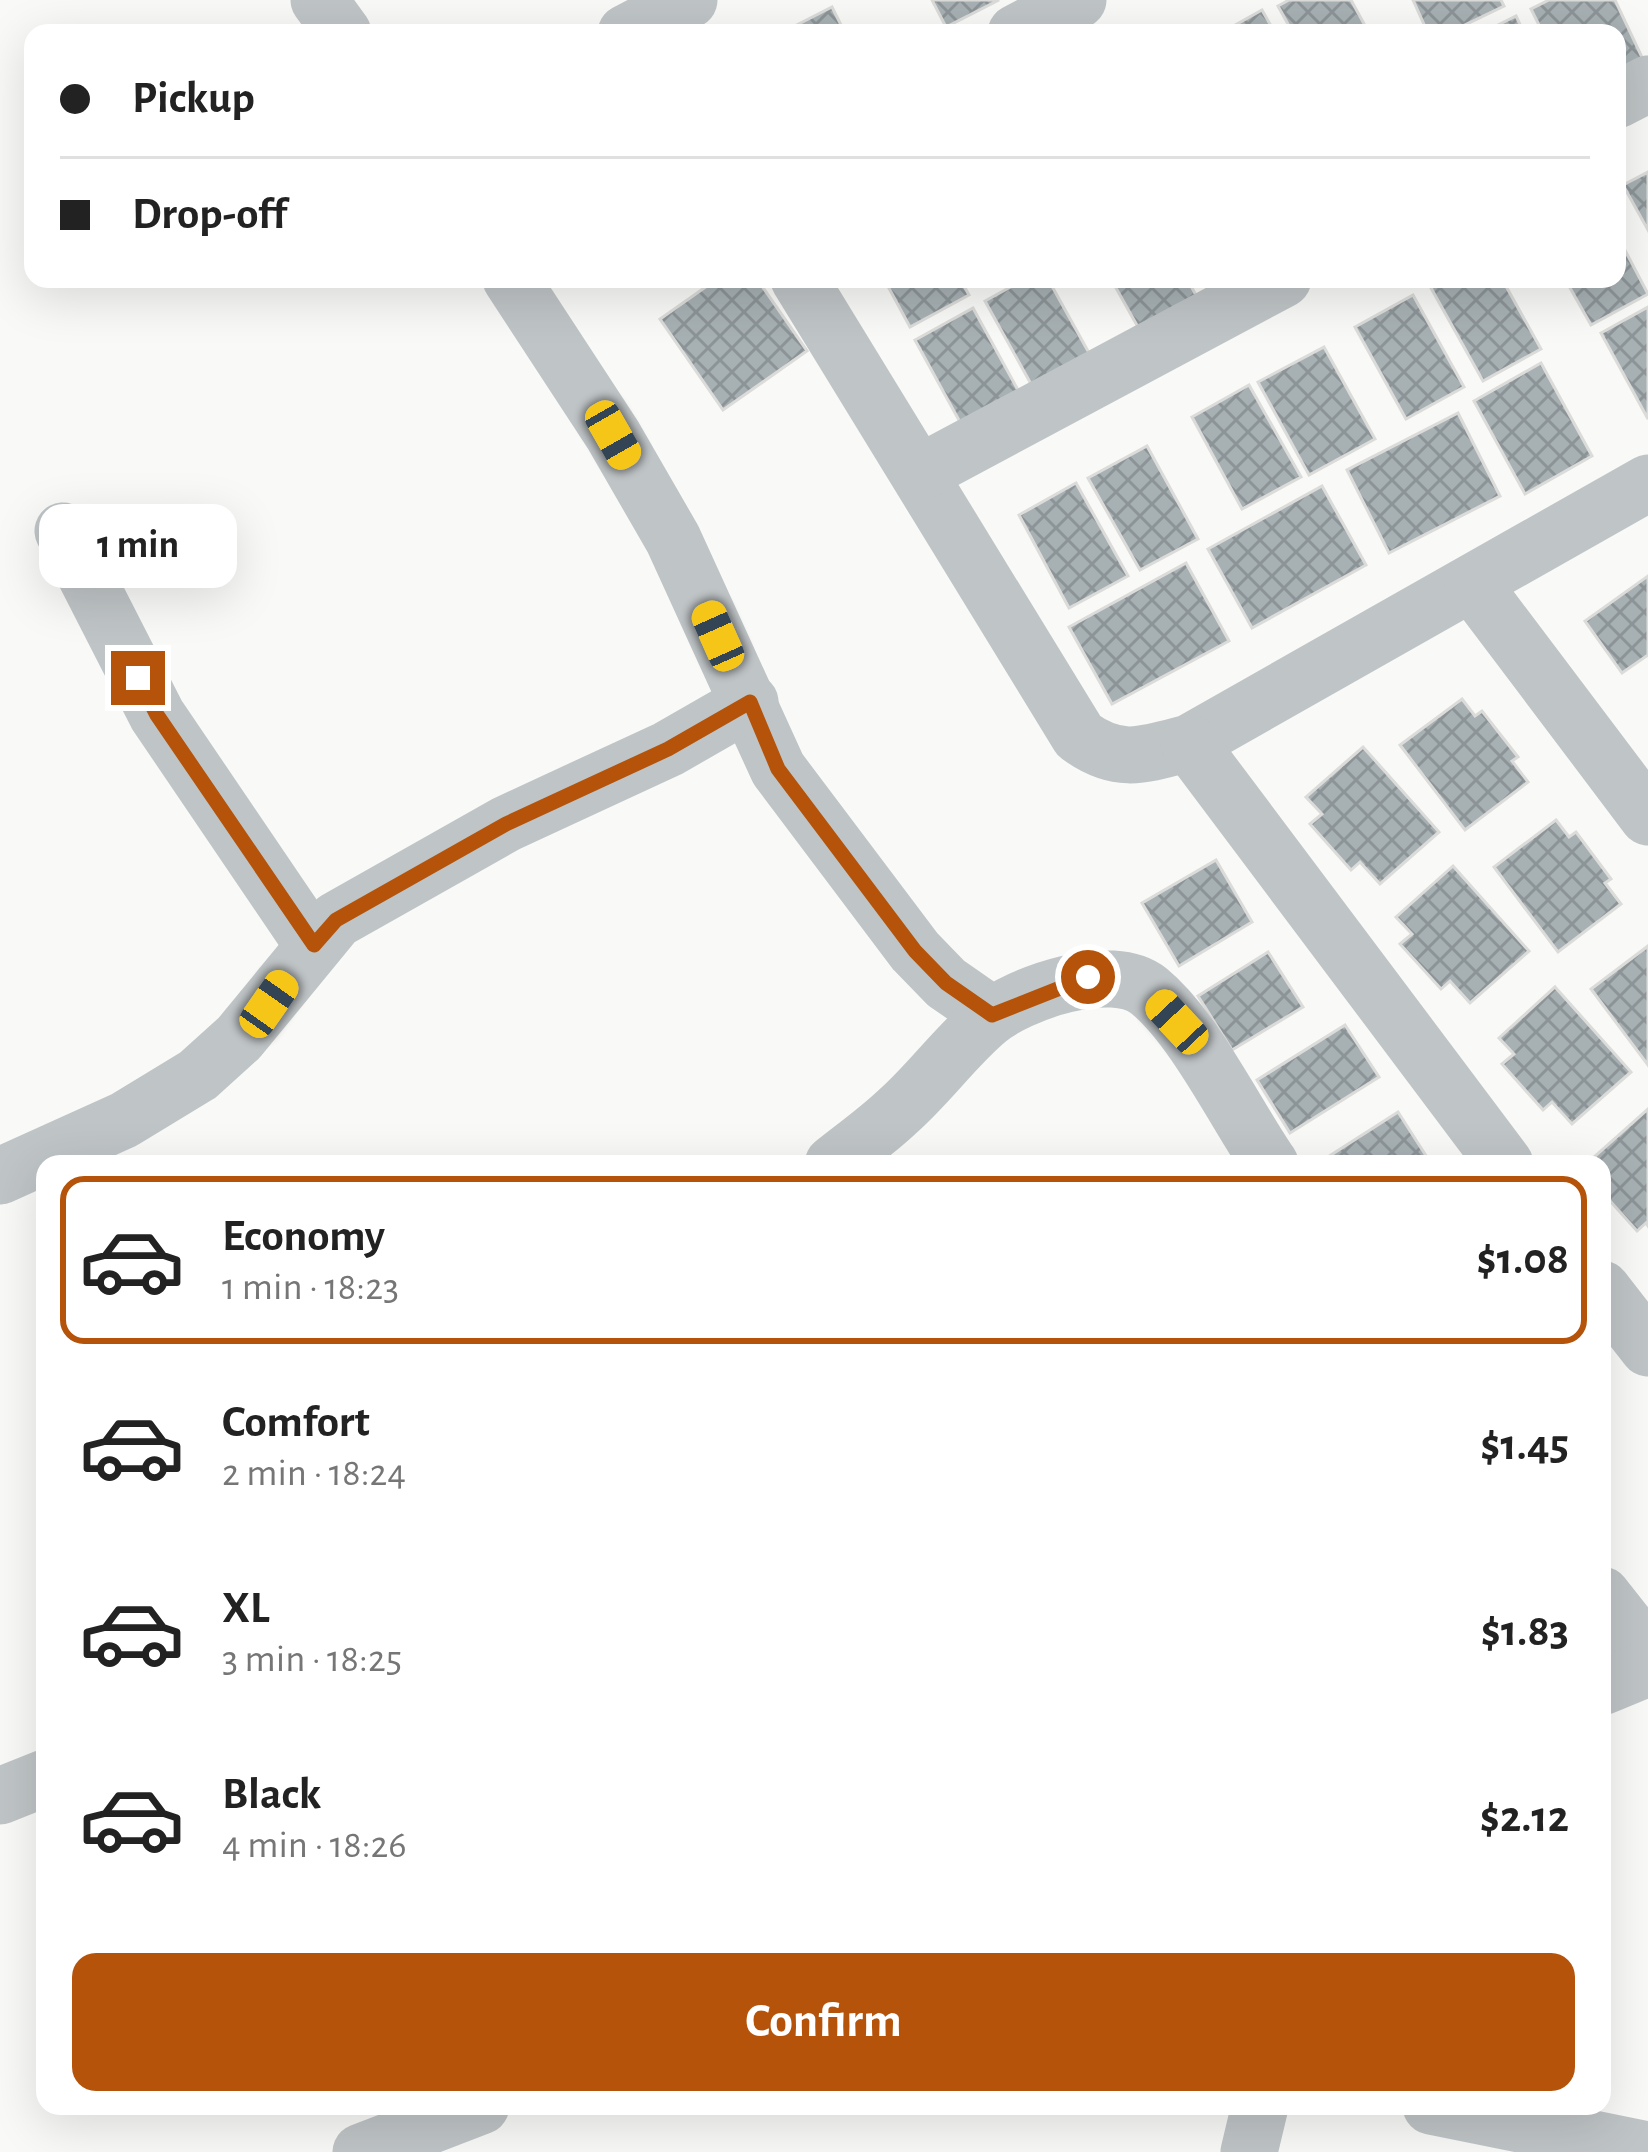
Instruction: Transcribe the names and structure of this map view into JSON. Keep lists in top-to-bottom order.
{
  "page": {
    "banner": ["Pickup", "Drop-off"],
    "bubble": "1 min",
    "list": [
      {
        "name": "Economy",
        "note": "1 min · 18:23",
        "value": "$1.08"
      },
      {
        "name": "Comfort",
        "note": "2 min · 18:24",
        "value": "$1.45"
      },
      {
        "name": "XL",
        "note": "3 min · 18:25",
        "value": "$1.83"
      },
      {
        "name": "Black",
        "note": "4 min · 18:26",
        "value": "$2.12"
      }
    ],
    "buttons": "Confirm"
  }
}
